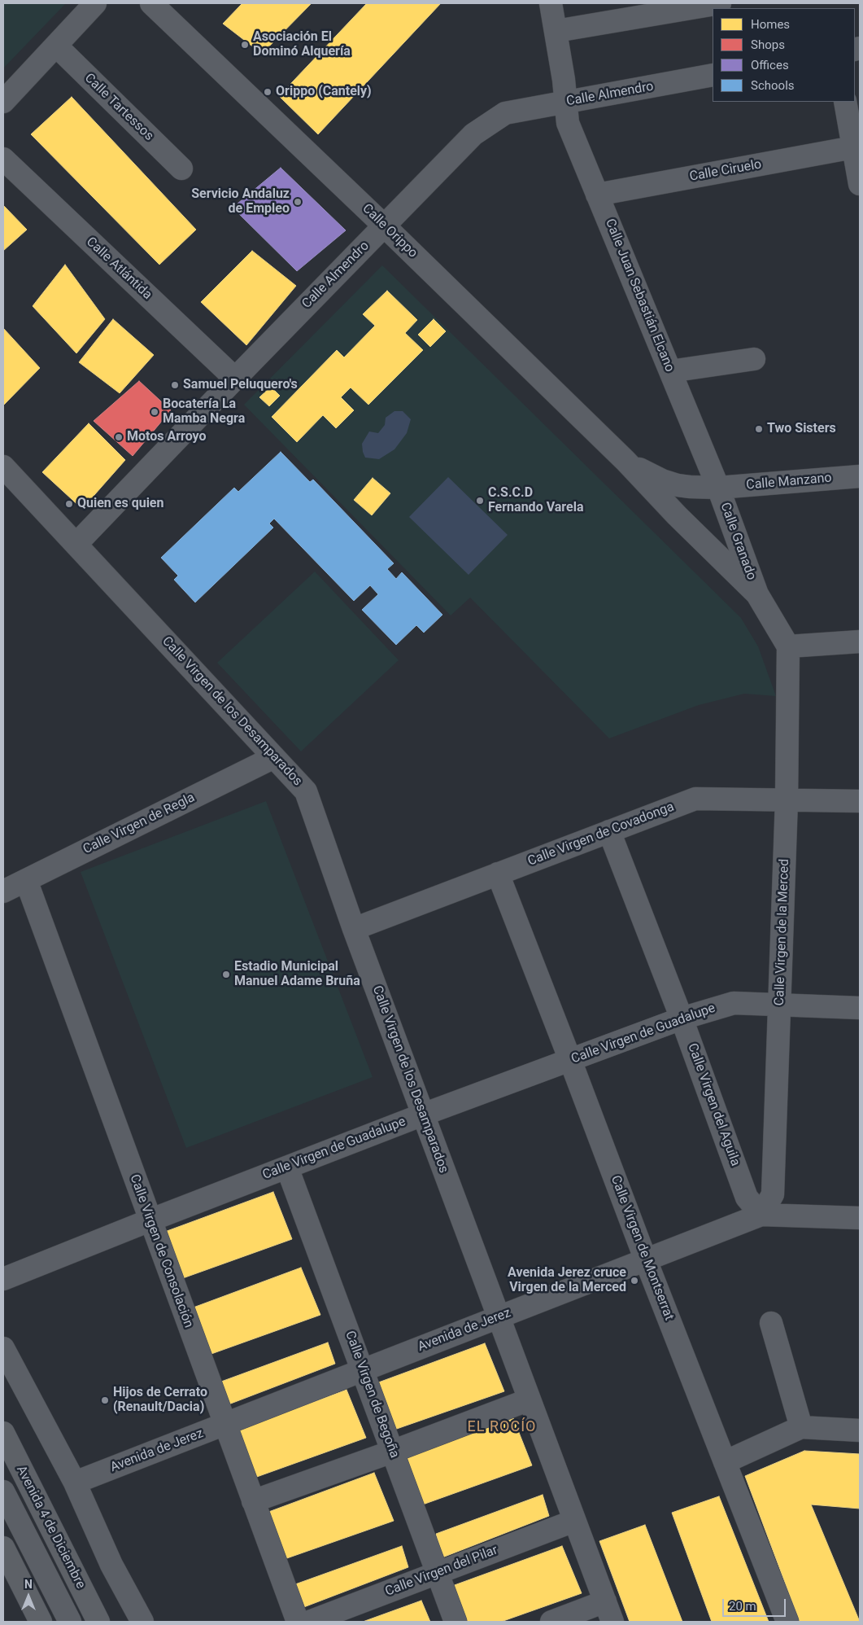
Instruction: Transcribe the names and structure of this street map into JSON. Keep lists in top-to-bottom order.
{
  "streets": {
    "main road": ["Avenida 4 de Diciembre"],
    "street": [
      "Calle Almendro",
      "Calle Tartessos",
      "Calle Ciruelo",
      "Calle Orippo",
      "Calle Atlántida",
      "Calle Juan Sebastián Elcano",
      "Calle Manzano",
      "Calle Granado",
      "Calle Virgen de los Desamparados",
      "Calle Virgen de Regla",
      "Calle Virgen de Covadonga",
      "Calle Virgen de la Merced",
      "Calle Virgen de Guadalupe",
      "Calle Virgen del Aguila",
      "Calle Virgen de Montserrat",
      "Calle Virgen de Consolación",
      "Avenida de Jerez",
      "Calle Virgen de Begoña",
      "Calle Virgen del Pilar"
    ]
  },
  "crossings": [
    ["Calle Almendro", "Calle Orippo"],
    ["Calle Almendro", "Calle Atlántida"],
    ["Calle Almendro", "Calle Juan Sebastián Elcano"],
    ["Calle Almendro", "Calle Virgen de los Desamparados"],
    ["Calle Ciruelo", "Calle Juan Sebastián Elcano"],
    ["Calle Orippo", "Calle Manzano"],
    ["Calle Orippo", "Calle Granado"],
    ["Calle Juan Sebastián Elcano", "Calle Manzano"],
    ["Calle Juan Sebastián Elcano", "Calle Granado"],
    ["Calle Manzano", "Calle Granado"],
    ["Calle Granado", "Calle Virgen de la Merced"],
    ["Calle Virgen de los Desamparados", "Calle Virgen de Regla"],
    ["Calle Virgen de los Desamparados", "Calle Virgen de Covadonga"],
    ["Calle Virgen de los Desamparados", "Calle Virgen de Guadalupe"],
    ["Calle Virgen de los Desamparados", "Avenida de Jerez"],
    ["Calle Virgen de los Desamparados", "Calle Virgen del Pilar"],
    ["Calle Virgen de Regla", "Calle Virgen de Consolación"],
    ["Calle Virgen de Covadonga", "Calle Virgen de la Merced"],
    ["Calle Virgen de Covadonga", "Calle Virgen del Aguila"],
    ["Calle Virgen de Covadonga", "Calle Virgen de Montserrat"],
    ["Calle Virgen de la Merced", "Calle Virgen de Guadalupe"],
    ["Calle Virgen de la Merced", "Calle Virgen del Aguila"],
    ["Calle Virgen de la Merced", "Avenida de Jerez"],
    ["Calle Virgen de Guadalupe", "Calle Virgen del Aguila"],
    ["Calle Virgen de Guadalupe", "Calle Virgen de Montserrat"],
    ["Calle Virgen de Guadalupe", "Calle Virgen de Consolación"],
    ["Calle Virgen de Guadalupe", "Calle Virgen de Begoña"],
    ["Calle Virgen del Aguila", "Avenida de Jerez"],
    ["Calle Virgen de Montserrat", "Avenida de Jerez"],
    ["Calle Virgen de Consolación", "Avenida de Jerez"],
    ["Avenida de Jerez", "Calle Virgen de Begoña"],
    ["Calle Virgen de Begoña", "Calle Virgen del Pilar"]
  ],
  "districts": ["EL ROCÍO"],
  "places": [
    "Asociación El Dominó Alquería",
    "Orippo (Cantely)",
    "Servicio Andaluz de Empleo",
    "Samuel Peluquero's",
    "Bocatería La Mamba Negra",
    "Two Sisters",
    "Motos Arroyo",
    "C.S.C.D Fernando Varela",
    "Quien es quien",
    "Estadio Municipal Manuel Adame Bruña",
    "Avenida Jerez cruce Virgen de la Merced",
    "Hijos de Cerrato (Renault/Dacia)"
  ],
  "legend": [
    "Homes",
    "Shops",
    "Offices",
    "Schools"
  ],
  "scale_bar": "20 m",
  "north": "top"
}
